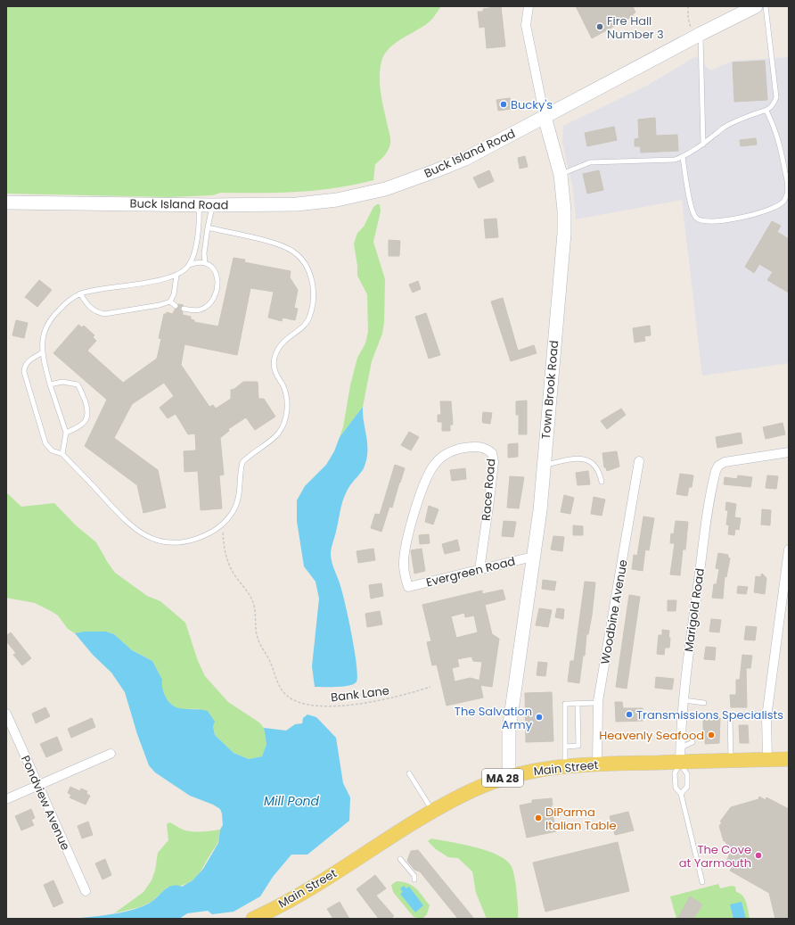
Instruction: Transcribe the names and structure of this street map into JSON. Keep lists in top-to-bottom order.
{
  "streets": {
    "main road": [
      "Buck Island Road",
      "Town Brook Road",
      "Main Street",
      "MA 28"
    ],
    "street": [
      "Race Road",
      "Evergreen Road",
      "Marigold Road",
      "Woodbine Avenue",
      "Pondview Avenue"
    ],
    "path": ["Bank Lane"]
  },
  "crossings": [
    ["Buck Island Road", "Town Brook Road"],
    ["Town Brook Road", "Evergreen Road"],
    ["Town Brook Road", "Main Street"],
    ["Race Road", "Evergreen Road"],
    ["Marigold Road", "Main Street"],
    ["Woodbine Avenue", "Main Street"]
  ],
  "water": ["Mill Pond"],
  "places": [
    "Fire Hall Number 3",
    "Bucky's",
    "Transmissions Specialists",
    "The Salvation Army",
    "Heavenly Seafood",
    "DiParma Italian Table",
    "The Cove at Yarmouth"
  ]
}
